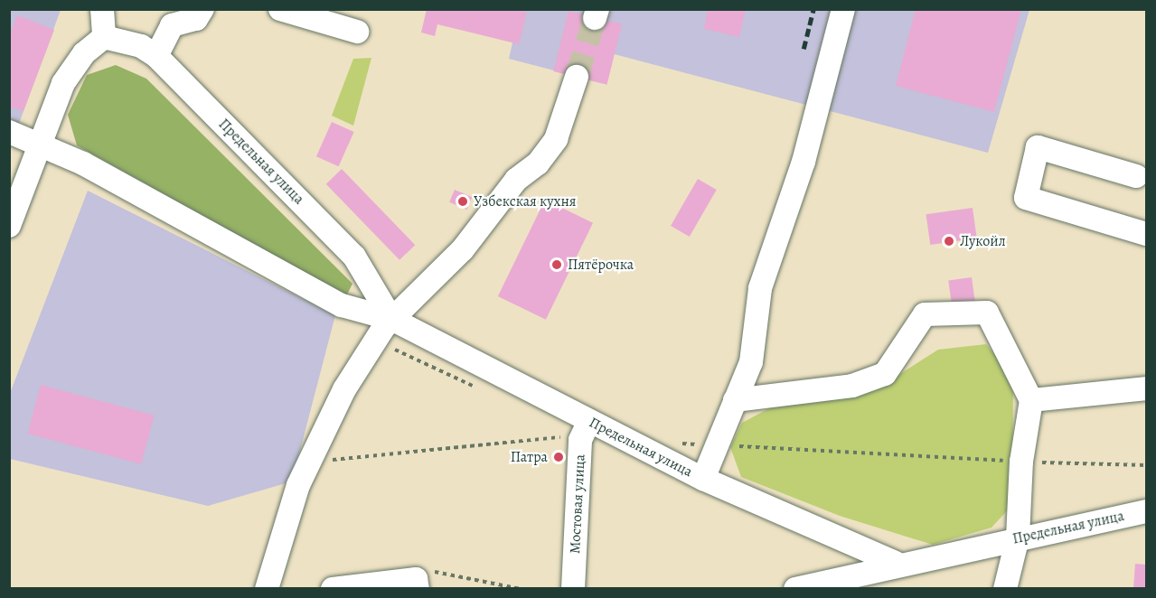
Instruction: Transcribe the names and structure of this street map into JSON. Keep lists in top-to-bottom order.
{
  "streets": {
    "street": ["Предельная улица", "Мостовая улица"]
  },
  "crossings": [
    ["Предельная улица", "Мостовая улица"]
  ],
  "places": [
    "Узбекская кухня",
    "Лукойл",
    "Пятёрочка",
    "Патра"
  ]
}
